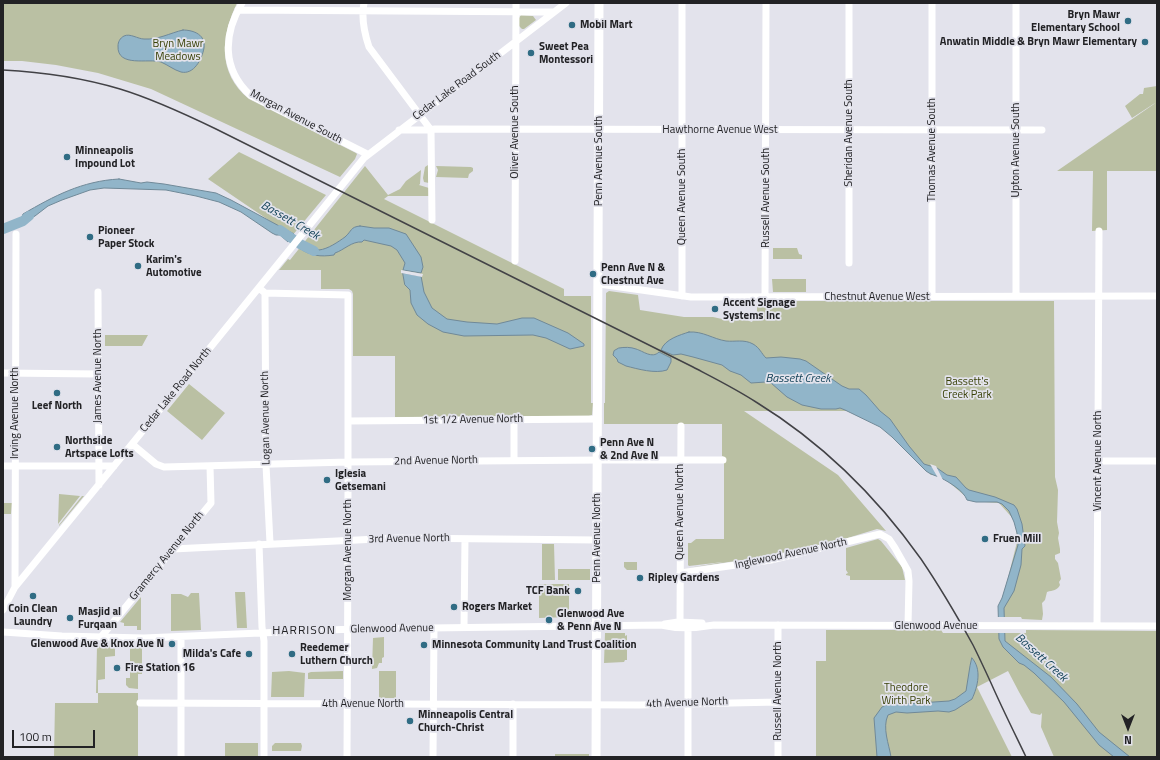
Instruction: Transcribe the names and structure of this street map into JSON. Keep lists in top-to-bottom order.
{
  "streets": {
    "main road": ["Penn Avenue South", "Penn Avenue North"],
    "street": [
      "Cedar Lake Road South",
      "Morgan Avenue South",
      "Hawthorne Avenue West",
      "Oliver Avenue South",
      "Sheridan Avenue South",
      "Thomas Avenue South",
      "Upton Avenue South",
      "Queen Avenue South",
      "Russell Avenue South",
      "Chestnut Avenue West",
      "James Avenue North",
      "Cedar Lake Road North",
      "Irving Avenue North",
      "Logan Avenue North",
      "1st 1/2 Avenue North",
      "2nd Avenue North",
      "Vincent Avenue North",
      "Queen Avenue North",
      "3rd Avenue North",
      "Morgan Avenue North",
      "Inglewood Avenue North",
      "Gramercy Avenue North",
      "Glenwood Avenue",
      "Russell Avenue North",
      "4th Avenue North"
    ]
  },
  "crossings": [
    ["Cedar Lake Road South", "Morgan Avenue South"],
    ["Cedar Lake Road South", "Hawthorne Avenue West"],
    ["Cedar Lake Road South", "Oliver Avenue South"],
    ["Cedar Lake Road South", "Cedar Lake Road North"],
    ["Hawthorne Avenue West", "Oliver Avenue South"],
    ["Hawthorne Avenue West", "Sheridan Avenue South"],
    ["Hawthorne Avenue West", "Thomas Avenue South"],
    ["Hawthorne Avenue West", "Upton Avenue South"],
    ["Hawthorne Avenue West", "Penn Avenue South"],
    ["Hawthorne Avenue West", "Queen Avenue South"],
    ["Hawthorne Avenue West", "Russell Avenue South"],
    ["Thomas Avenue South", "Chestnut Avenue West"],
    ["Upton Avenue South", "Chestnut Avenue West"],
    ["Penn Avenue South", "Chestnut Avenue West"],
    ["Penn Avenue South", "Penn Avenue North"],
    ["Queen Avenue South", "Chestnut Avenue West"],
    ["Russell Avenue South", "Chestnut Avenue West"],
    ["Chestnut Avenue West", "Vincent Avenue North"],
    ["James Avenue North", "Cedar Lake Road North"],
    ["Cedar Lake Road North", "Irving Avenue North"],
    ["Cedar Lake Road North", "Logan Avenue North"],
    ["Cedar Lake Road North", "2nd Avenue North"],
    ["Cedar Lake Road North", "Morgan Avenue North"],
    ["Logan Avenue North", "2nd Avenue North"],
    ["Logan Avenue North", "3rd Avenue North"],
    ["Logan Avenue North", "Morgan Avenue North"],
    ["1st 1/2 Avenue North", "Penn Avenue North"],
    ["1st 1/2 Avenue North", "Morgan Avenue North"],
    ["2nd Avenue North", "Queen Avenue North"],
    ["2nd Avenue North", "Penn Avenue North"],
    ["2nd Avenue North", "Morgan Avenue North"],
    ["2nd Avenue North", "Gramercy Avenue North"],
    ["Vincent Avenue North", "Glenwood Avenue"],
    ["Queen Avenue North", "Inglewood Avenue North"],
    ["Queen Avenue North", "Glenwood Avenue"],
    ["Penn Avenue North", "3rd Avenue North"],
    ["Penn Avenue North", "Glenwood Avenue"],
    ["Penn Avenue North", "4th Avenue North"],
    ["3rd Avenue North", "Morgan Avenue North"],
    ["3rd Avenue North", "Gramercy Avenue North"],
    ["Morgan Avenue North", "Glenwood Avenue"],
    ["Morgan Avenue North", "4th Avenue North"],
    ["Inglewood Avenue North", "Glenwood Avenue"],
    ["Gramercy Avenue North", "Glenwood Avenue"],
    ["Glenwood Avenue", "Russell Avenue North"],
    ["Russell Avenue North", "4th Avenue North"]
  ],
  "districts": ["HARRISON"],
  "water": ["Bassett Creek"],
  "parks": ["Bryn Mawr Meadows", "Bassett's Creek Park", "Theodore Wirth Park"],
  "places": [
    "Bryn Mawr Elementary School",
    "Mobil Mart",
    "Anwatin Middle & Bryn Mawr Elementary",
    "Sweet Pea Montessori",
    "Minneapolis Impound Lot",
    "Pioneer Paper Stock",
    "Karim's Automotive",
    "Penn Ave N & Chestnut Ave",
    "Accent Signage Systems Inc",
    "Leef North",
    "Northside Artspace Lofts",
    "Penn Ave N & 2nd Ave N",
    "Iglesia Getsemani",
    "Fruen Mill",
    "Ripley Gardens",
    "TCF Bank",
    "Coin Clean Laundry",
    "Rogers Market",
    "Masjid al Furqaan",
    "Glenwood Ave & Penn Ave N",
    "Glenwood Ave & Knox Ave N",
    "Minnesota Community Land Trust Coalition",
    "Milda's Cafe",
    "Reedemer Luthern Church",
    "Fire Station 16",
    "Minneapolis Central Church-Christ"
  ],
  "scale_bar": "100 m",
  "north": "bottom"
}
